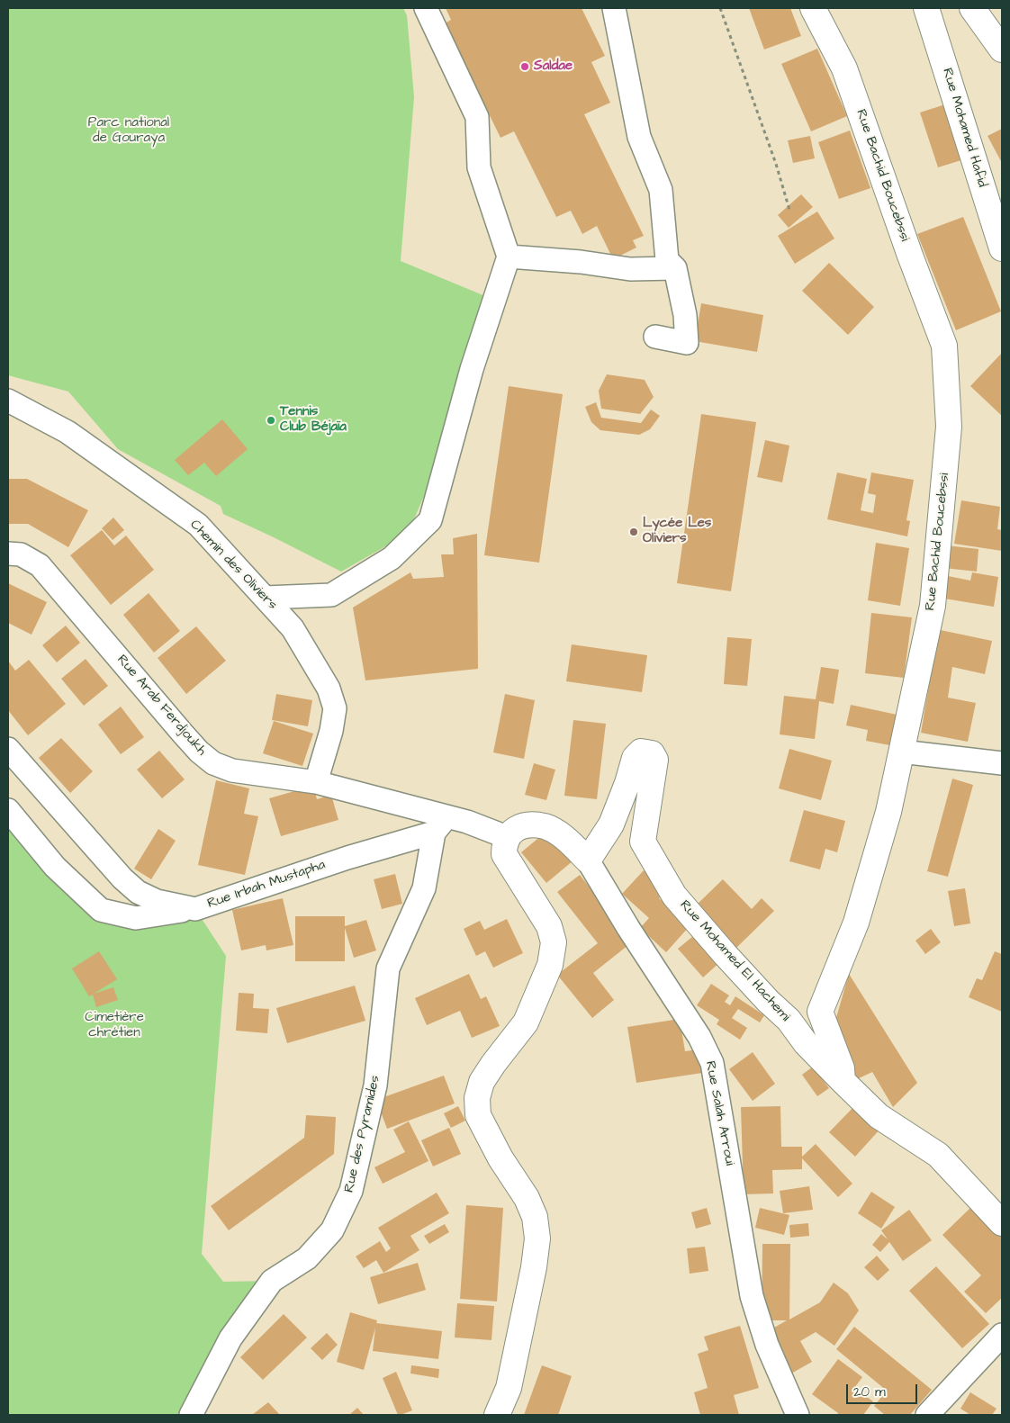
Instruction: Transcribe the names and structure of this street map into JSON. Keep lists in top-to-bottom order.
{
  "streets": {
    "main road": [
      "Rue Mohamed Hafid",
      "Rue Bachid Boucebssi",
      "Rue Mohamed El Hachemi",
      "Rue Salah Arroui"
    ],
    "street": [
      "Chemin des Oliviers",
      "Rue Arab Ferdjoukh",
      "Rue Irbah Mustapha",
      "Rue des Pyramides"
    ]
  },
  "crossings": [
    ["Rue Bachid Boucebssi", "Rue Mohamed El Hachemi"],
    ["Chemin des Oliviers", "Rue Arab Ferdjoukh"],
    ["Rue Arab Ferdjoukh", "Rue Irbah Mustapha"],
    ["Rue Arab Ferdjoukh", "Rue Salah Arroui"],
    ["Rue Arab Ferdjoukh", "Rue des Pyramides"],
    ["Rue Irbah Mustapha", "Rue des Pyramides"],
    ["Rue Mohamed El Hachemi", "Rue Salah Arroui"]
  ],
  "parks": ["Parc national de Gouraya", "Cimetière chrétien"],
  "places": ["Saldae", "Tennis Club Béjaïa", "Lycée Les Oliviers"],
  "scale_bar": "20 m"
}
